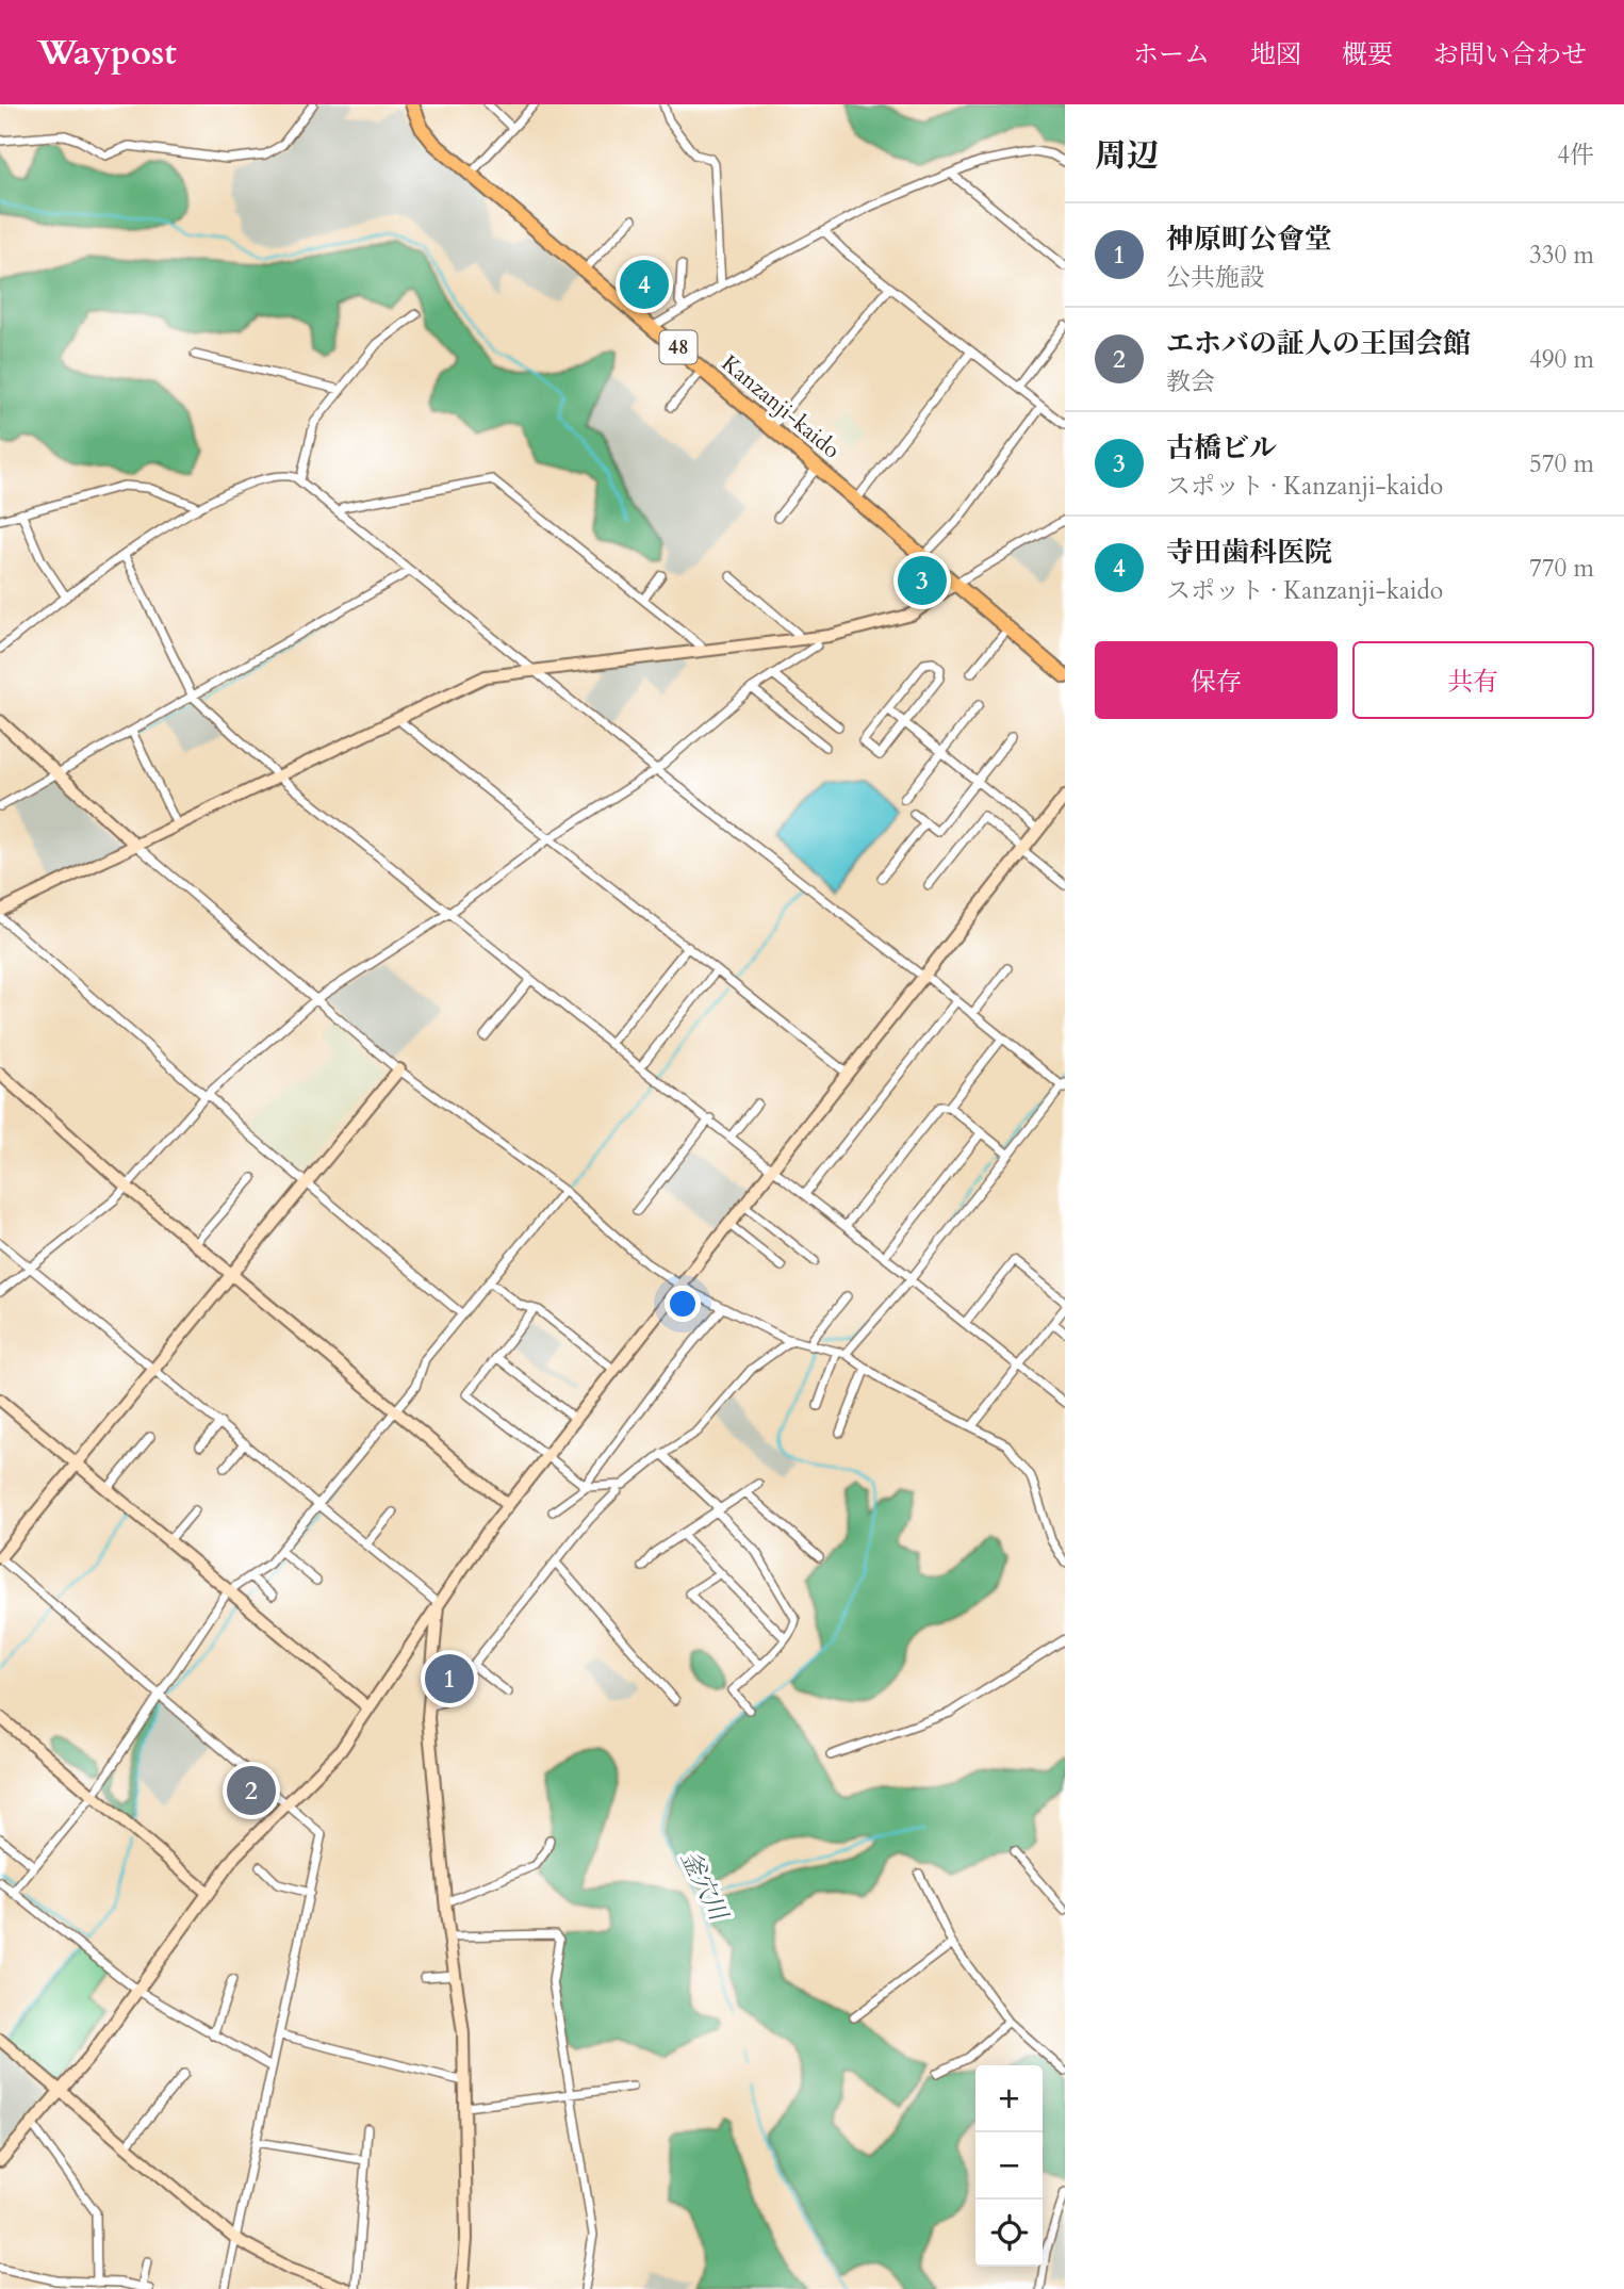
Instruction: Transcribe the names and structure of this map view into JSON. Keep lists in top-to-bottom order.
{
  "streets": {
    "main road": ["48", "Kanzanji-kaido"]
  },
  "water": ["釜穴川"],
  "page": {
    "header": "Waypost",
    "nav": [
      "ホーム",
      "地図",
      "概要",
      "お問い合わせ"
    ],
    "heading": ["周辺", "4件"],
    "list": [
      {
        "mark": "1",
        "name": "神原町公會堂",
        "note": "公共施設",
        "value": "330 m"
      },
      {
        "mark": "2",
        "name": "エホバの証人の王国会館",
        "note": "教会",
        "value": "490 m"
      },
      {
        "mark": "3",
        "name": "古橋ビル",
        "note": "スポット · Kanzanji-kaido",
        "value": "570 m"
      },
      {
        "mark": "4",
        "name": "寺田歯科医院",
        "note": "スポット · Kanzanji-kaido",
        "value": "770 m"
      }
    ],
    "pins": [
      "4",
      "3",
      "1",
      "2"
    ],
    "buttons": ["保存", "共有"],
    "map_buttons": ["+", "−"]
  }
}
